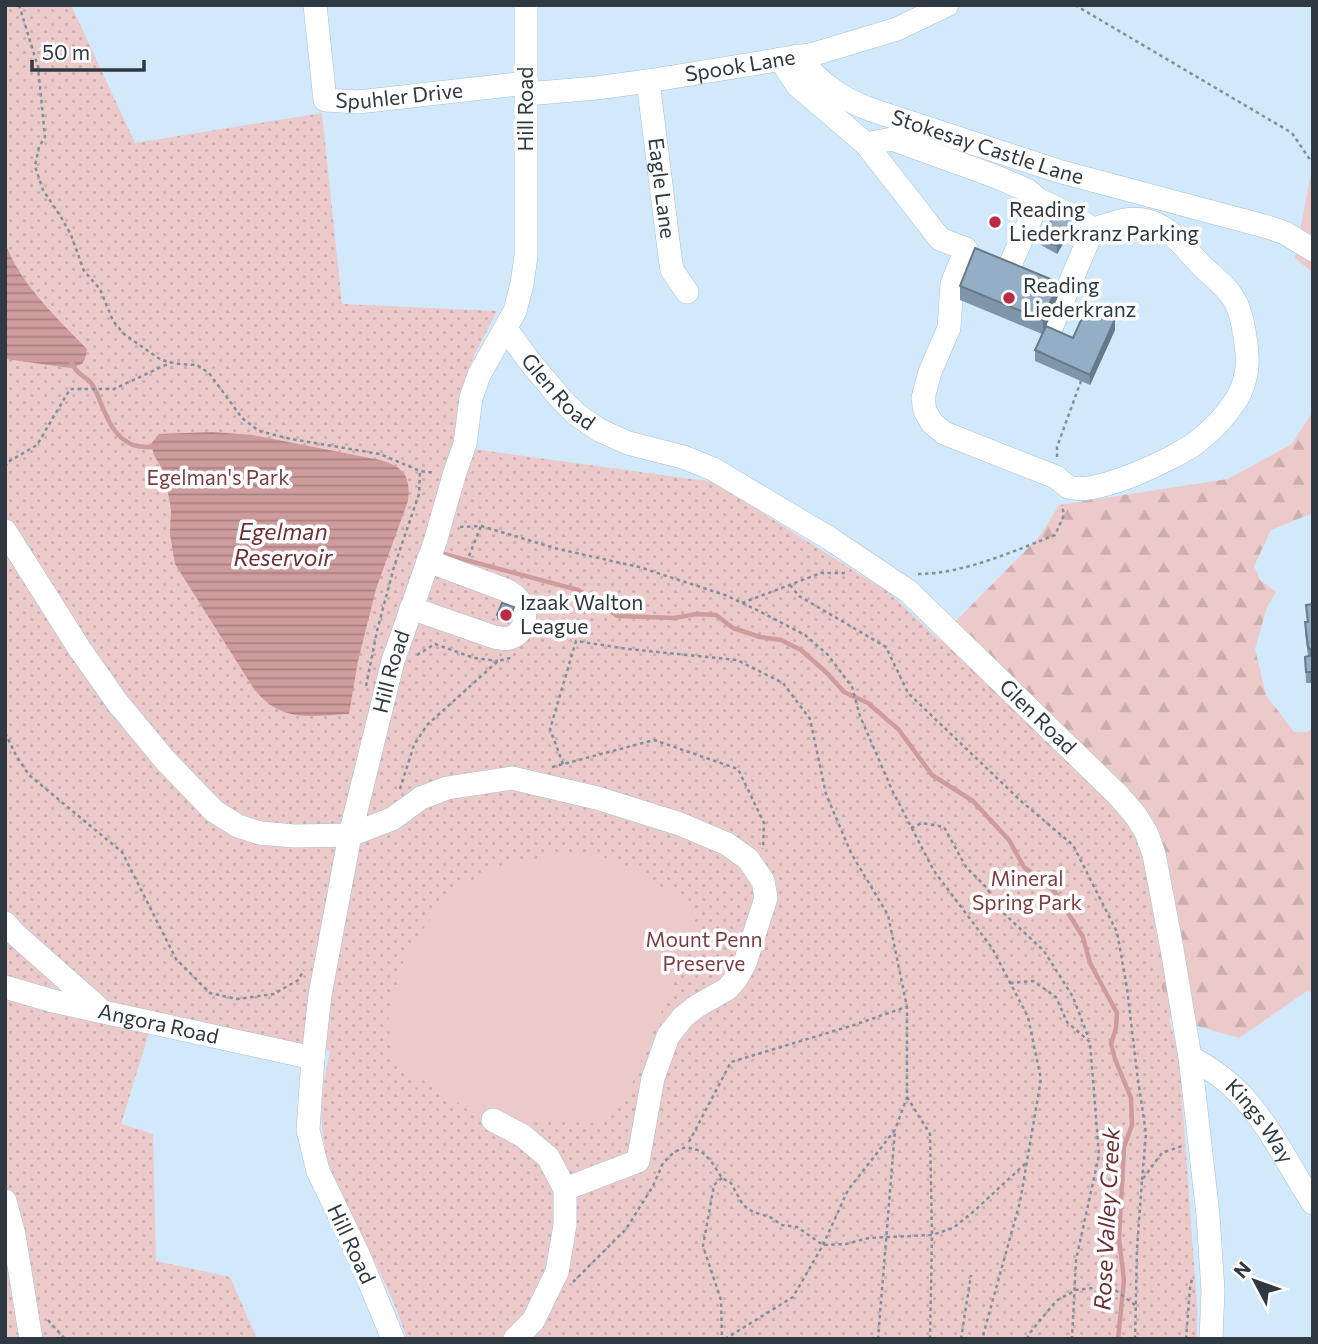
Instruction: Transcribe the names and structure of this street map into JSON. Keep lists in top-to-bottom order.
{
  "streets": {
    "street": [
      "Spook Lane",
      "Spuhler Drive",
      "Hill Road",
      "Stokesay Castle Lane",
      "Eagle Lane",
      "Glen Road",
      "Angora Road",
      "Kings Way"
    ]
  },
  "crossings": [
    ["Spook Lane", "Spuhler Drive"],
    ["Spook Lane", "Hill Road"],
    ["Spook Lane", "Stokesay Castle Lane"],
    ["Spook Lane", "Eagle Lane"],
    ["Spuhler Drive", "Hill Road"],
    ["Hill Road", "Glen Road"],
    ["Hill Road", "Angora Road"],
    ["Glen Road", "Kings Way"]
  ],
  "water": ["Egelman Reservoir", "Rose Valley Creek"],
  "parks": ["Egelman's Park", "Mineral Spring Park", "Mount Penn Preserve"],
  "places": ["Reading Liederkranz Parking", "Reading Liederkranz", "Izaak Walton League"],
  "scale_bar": "50 m",
  "north": "top left"
}
